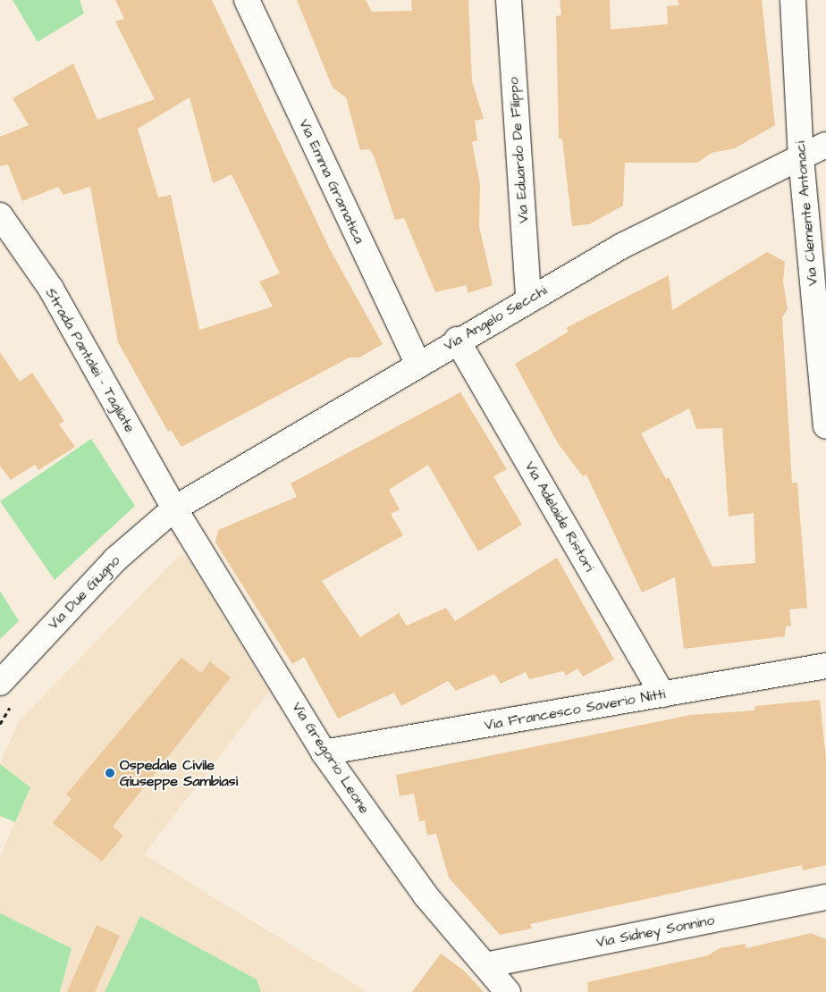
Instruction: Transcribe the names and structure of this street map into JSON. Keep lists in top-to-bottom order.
{
  "streets": {
    "street": [
      "Via Eduardo De Filippo",
      "Via Emma Gramatica",
      "Via Clemente Antonaci",
      "Via Angelo Secchi",
      "Strada Pantalei - Tagliate",
      "Via Adelaide Ristori",
      "Via Due Giugno",
      "Via Francesco Saverio Nitti",
      "Via Gregorio Leone",
      "Via Sidney Sonnino"
    ]
  },
  "crossings": [
    ["Via Eduardo De Filippo", "Via Angelo Secchi"],
    ["Via Emma Gramatica", "Via Angelo Secchi"],
    ["Via Clemente Antonaci", "Via Angelo Secchi"],
    ["Via Angelo Secchi", "Strada Pantalei - Tagliate"],
    ["Via Angelo Secchi", "Via Adelaide Ristori"],
    ["Via Angelo Secchi", "Via Due Giugno"],
    ["Via Angelo Secchi", "Via Gregorio Leone"],
    ["Strada Pantalei - Tagliate", "Via Due Giugno"],
    ["Strada Pantalei - Tagliate", "Via Gregorio Leone"],
    ["Via Adelaide Ristori", "Via Francesco Saverio Nitti"],
    ["Via Due Giugno", "Via Gregorio Leone"],
    ["Via Francesco Saverio Nitti", "Via Gregorio Leone"],
    ["Via Gregorio Leone", "Via Sidney Sonnino"]
  ],
  "places": ["Ospedale Civile Giuseppe Sambiasi"]
}
